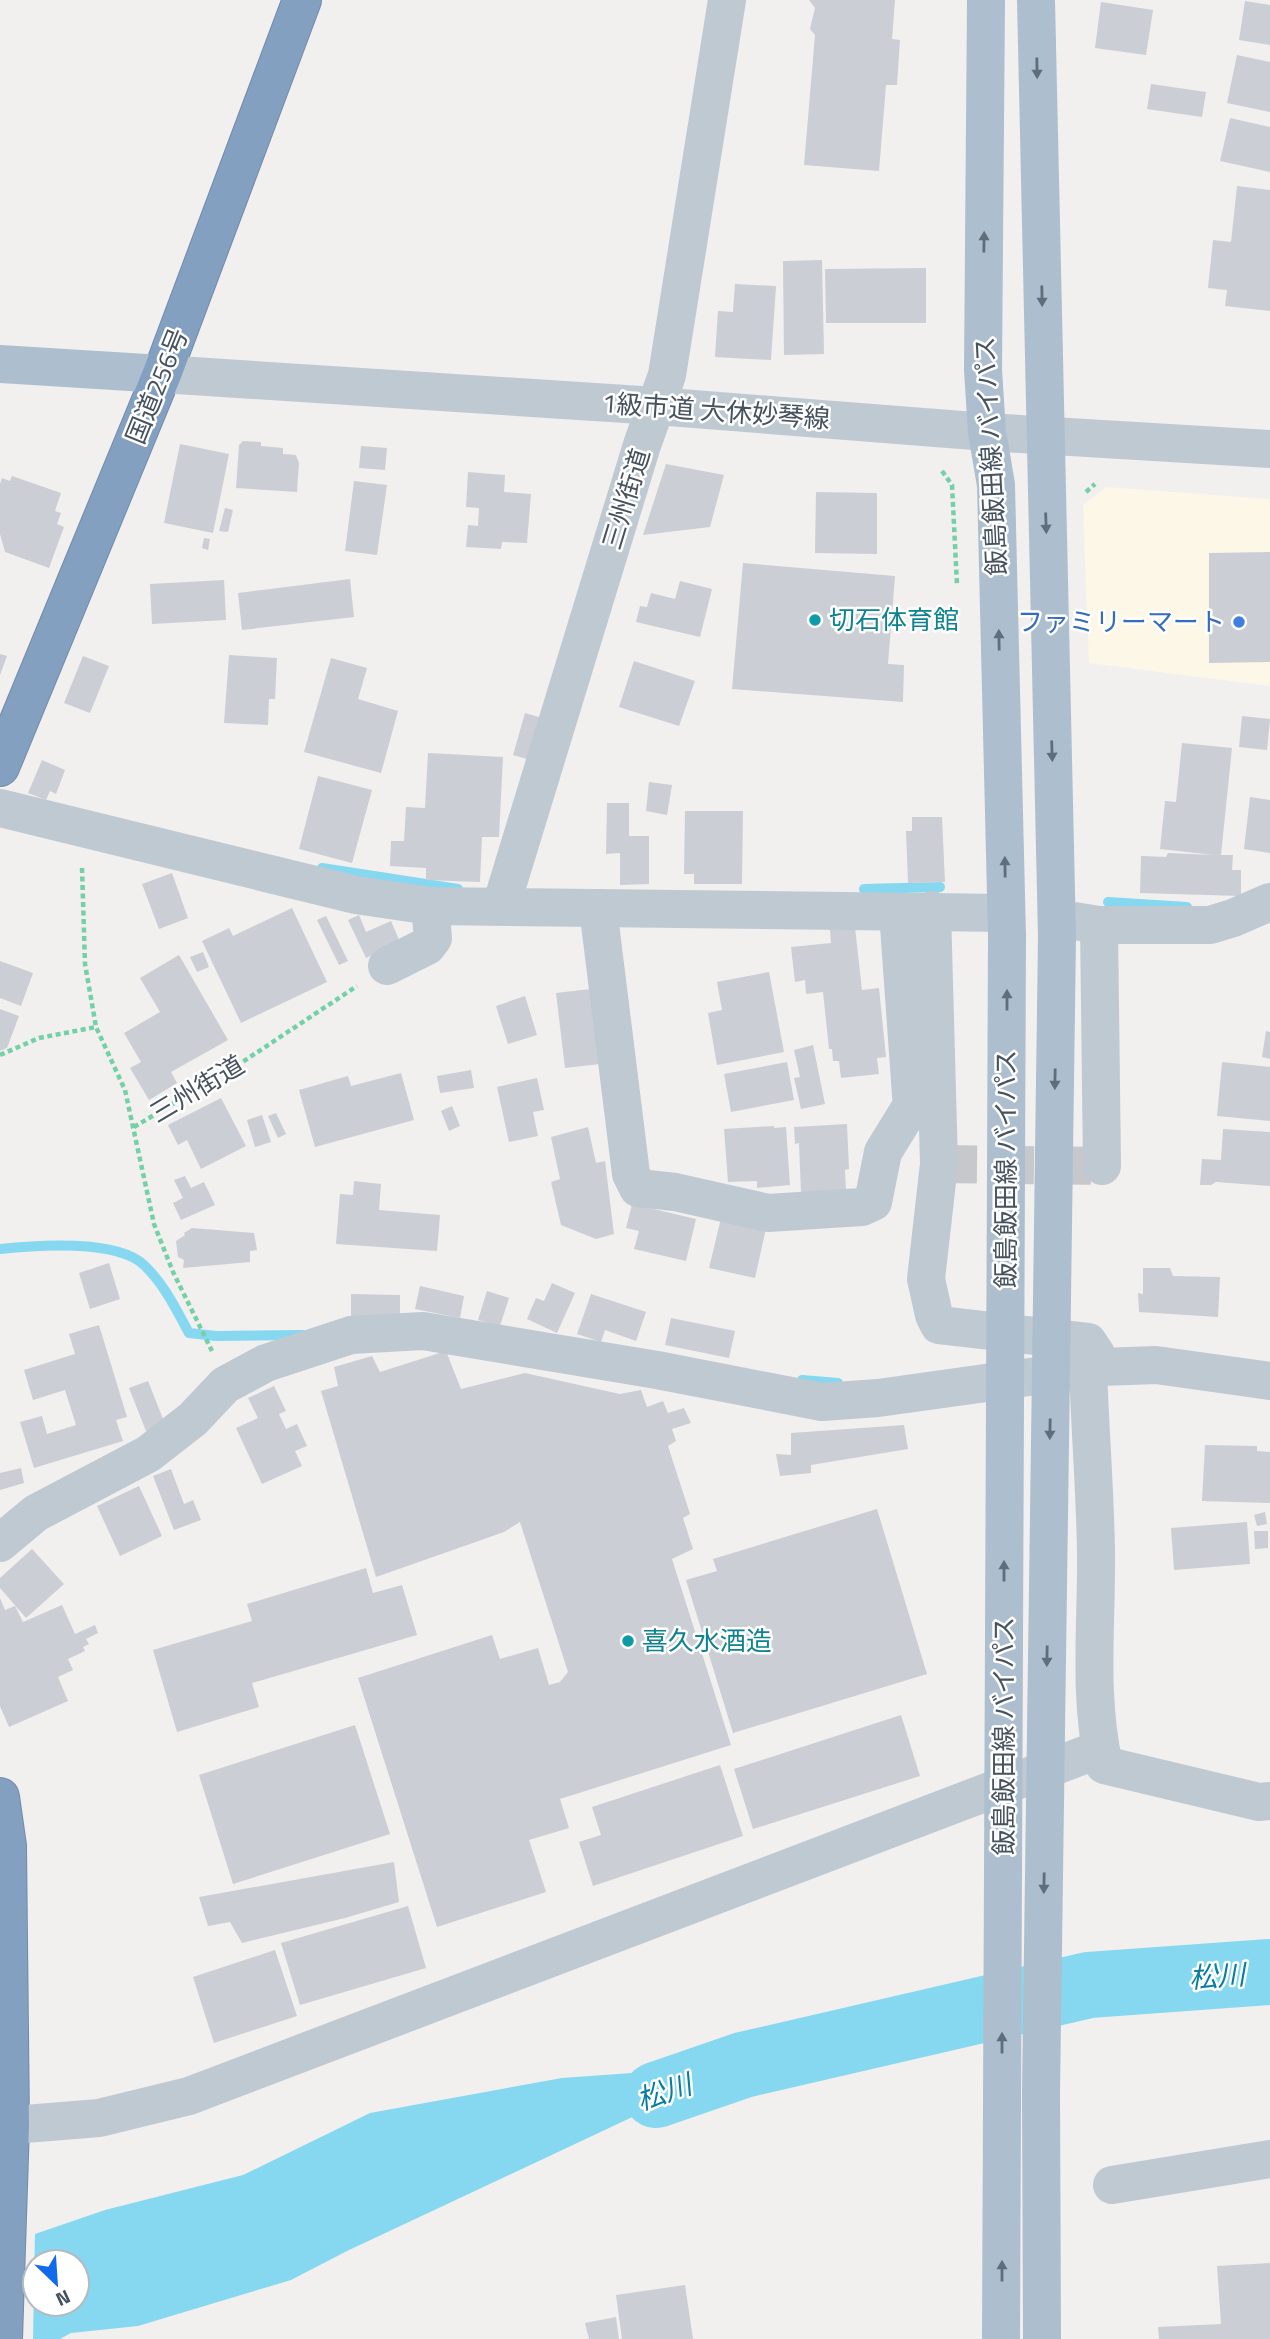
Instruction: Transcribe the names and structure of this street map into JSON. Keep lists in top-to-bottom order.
{
  "streets": {
    "highway": ["国道256号"],
    "main road": ["飯島飯田線 バイパス"],
    "street": ["1級市道 大休妙琴線", "三州街道"]
  },
  "crossings": [
    ["国道256号", "1級市道 大休妙琴線"],
    ["1級市道 大休妙琴線", "飯島飯田線 バイパス"],
    ["1級市道 大休妙琴線", "三州街道"]
  ],
  "water": ["松川"],
  "places": ["切石体育館", "ファミリーマート", "喜久水酒造"],
  "north": "bottom right"
}
